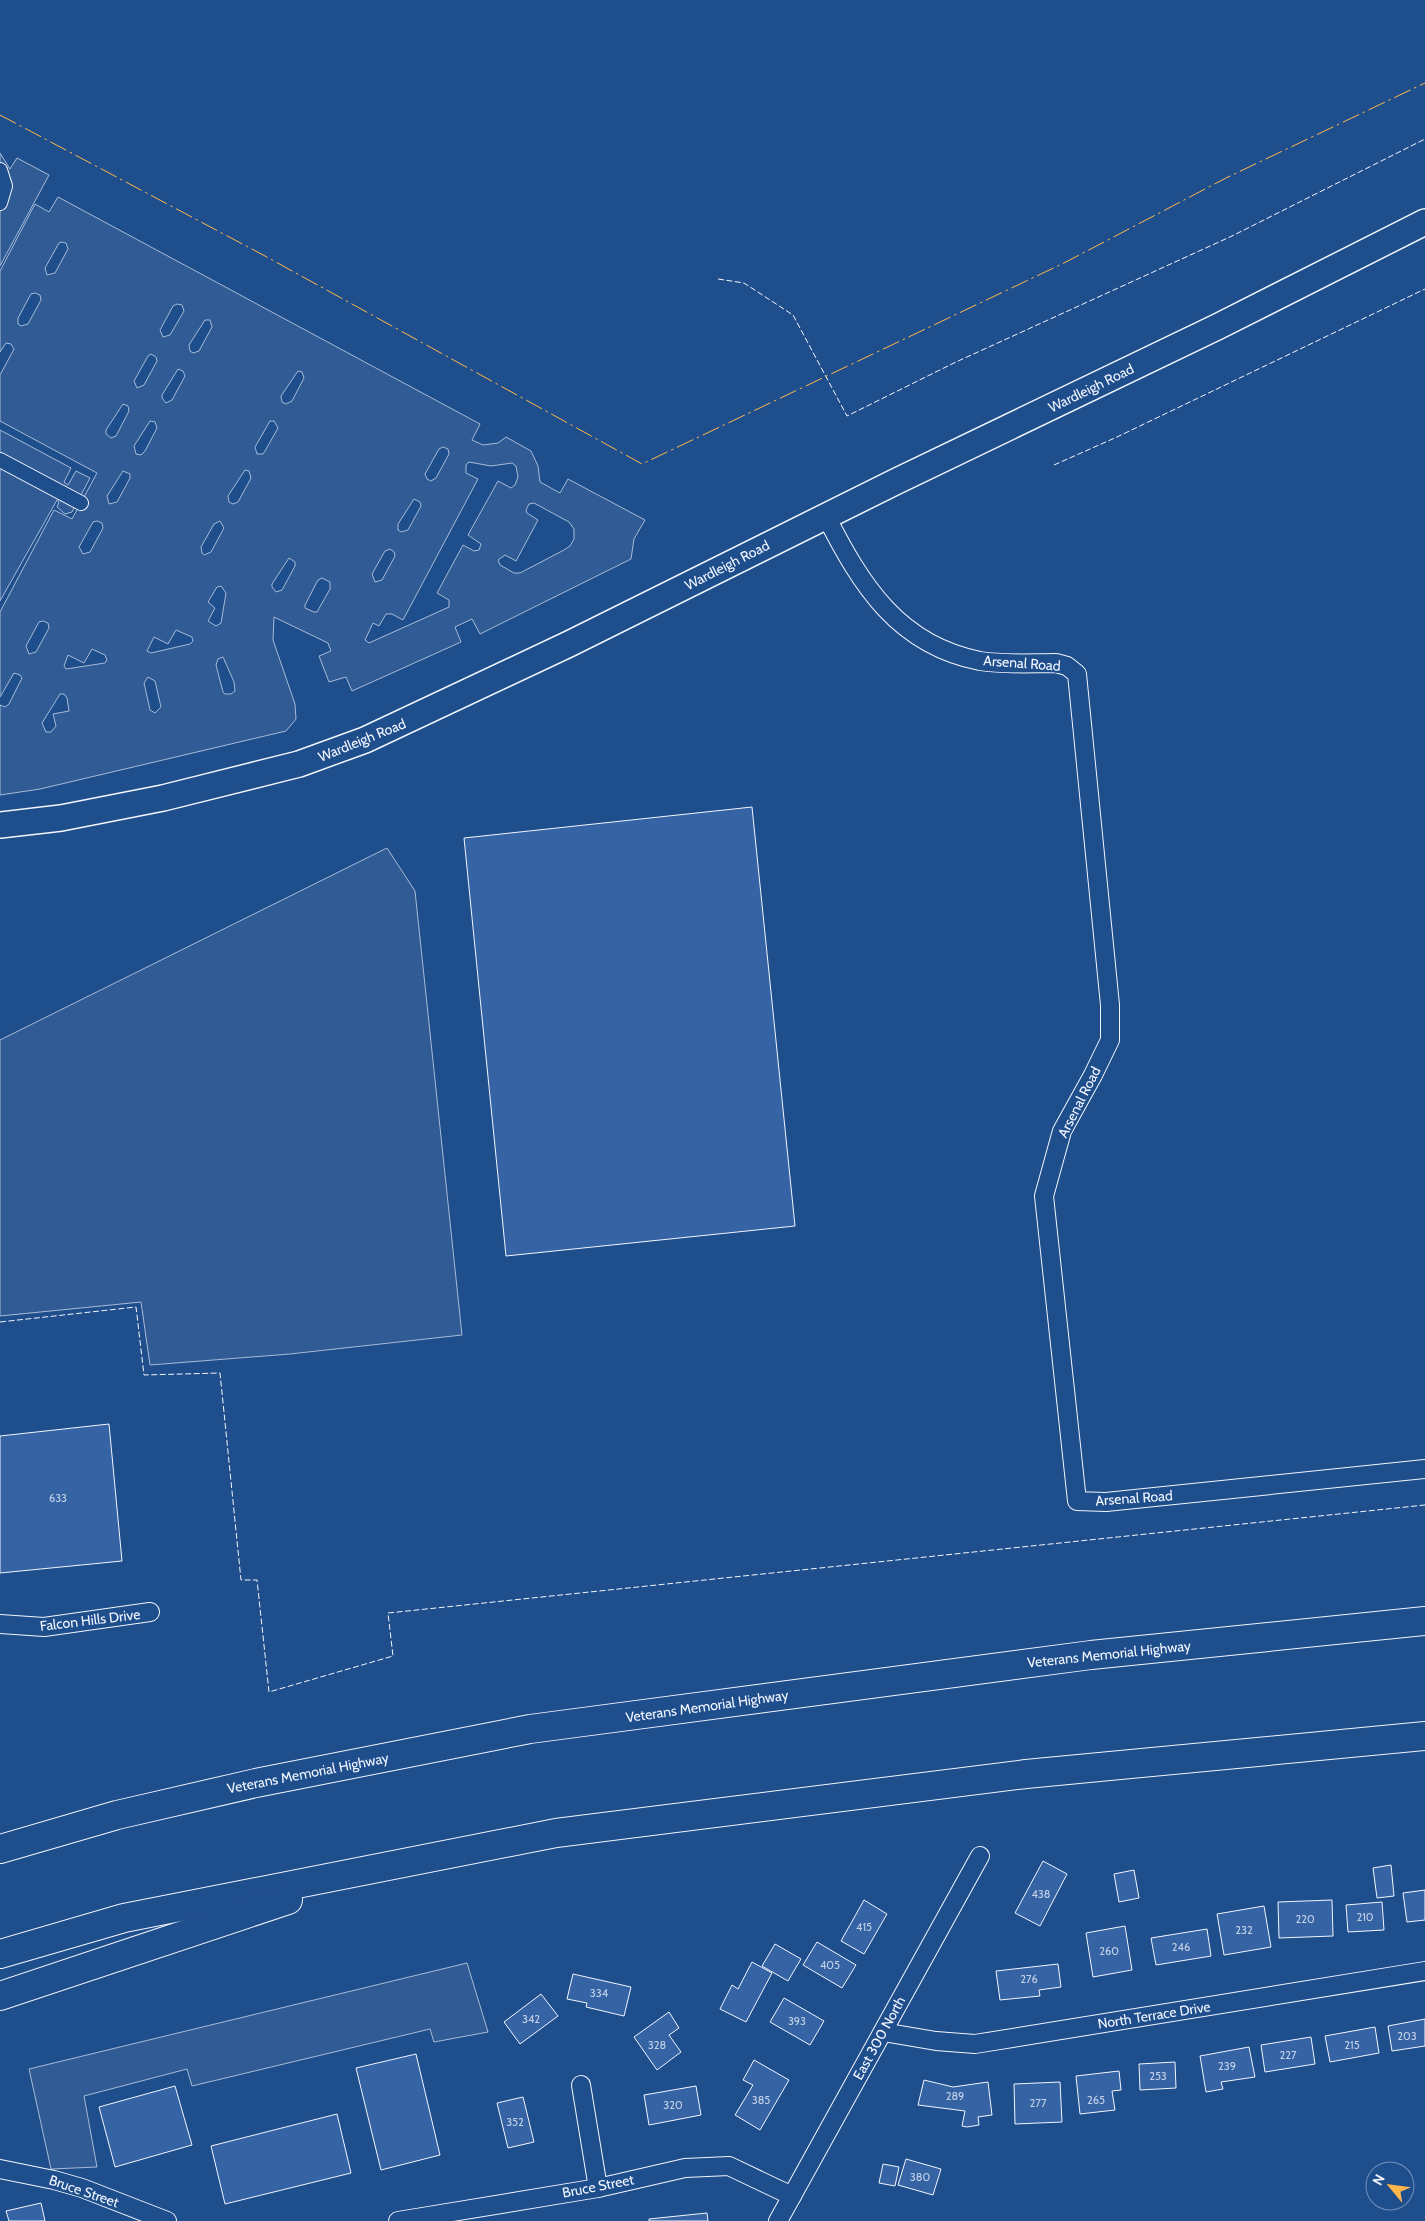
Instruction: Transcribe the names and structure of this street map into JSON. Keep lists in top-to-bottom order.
{
  "streets": {
    "highway": ["Veterans Memorial Highway"],
    "main road": ["Wardleigh Road"],
    "street": [
      "Arsenal Road",
      "Falcon Hills Drive",
      "North Terrace Drive",
      "East 300 North",
      "Bruce Street"
    ]
  },
  "crossings": [
    ["Wardleigh Road", "Arsenal Road"],
    ["North Terrace Drive", "East 300 North"],
    ["East 300 North", "Bruce Street"]
  ],
  "house_numbers": [
    "633",
    "438",
    "210",
    "220",
    "415",
    "232",
    "246",
    "260",
    "405",
    "276",
    "334",
    "342",
    "393",
    "203",
    "328",
    "215",
    "227",
    "239",
    "253",
    "289",
    "385",
    "265",
    "277",
    "320",
    "352",
    "380"
  ],
  "north": "top left"
}
